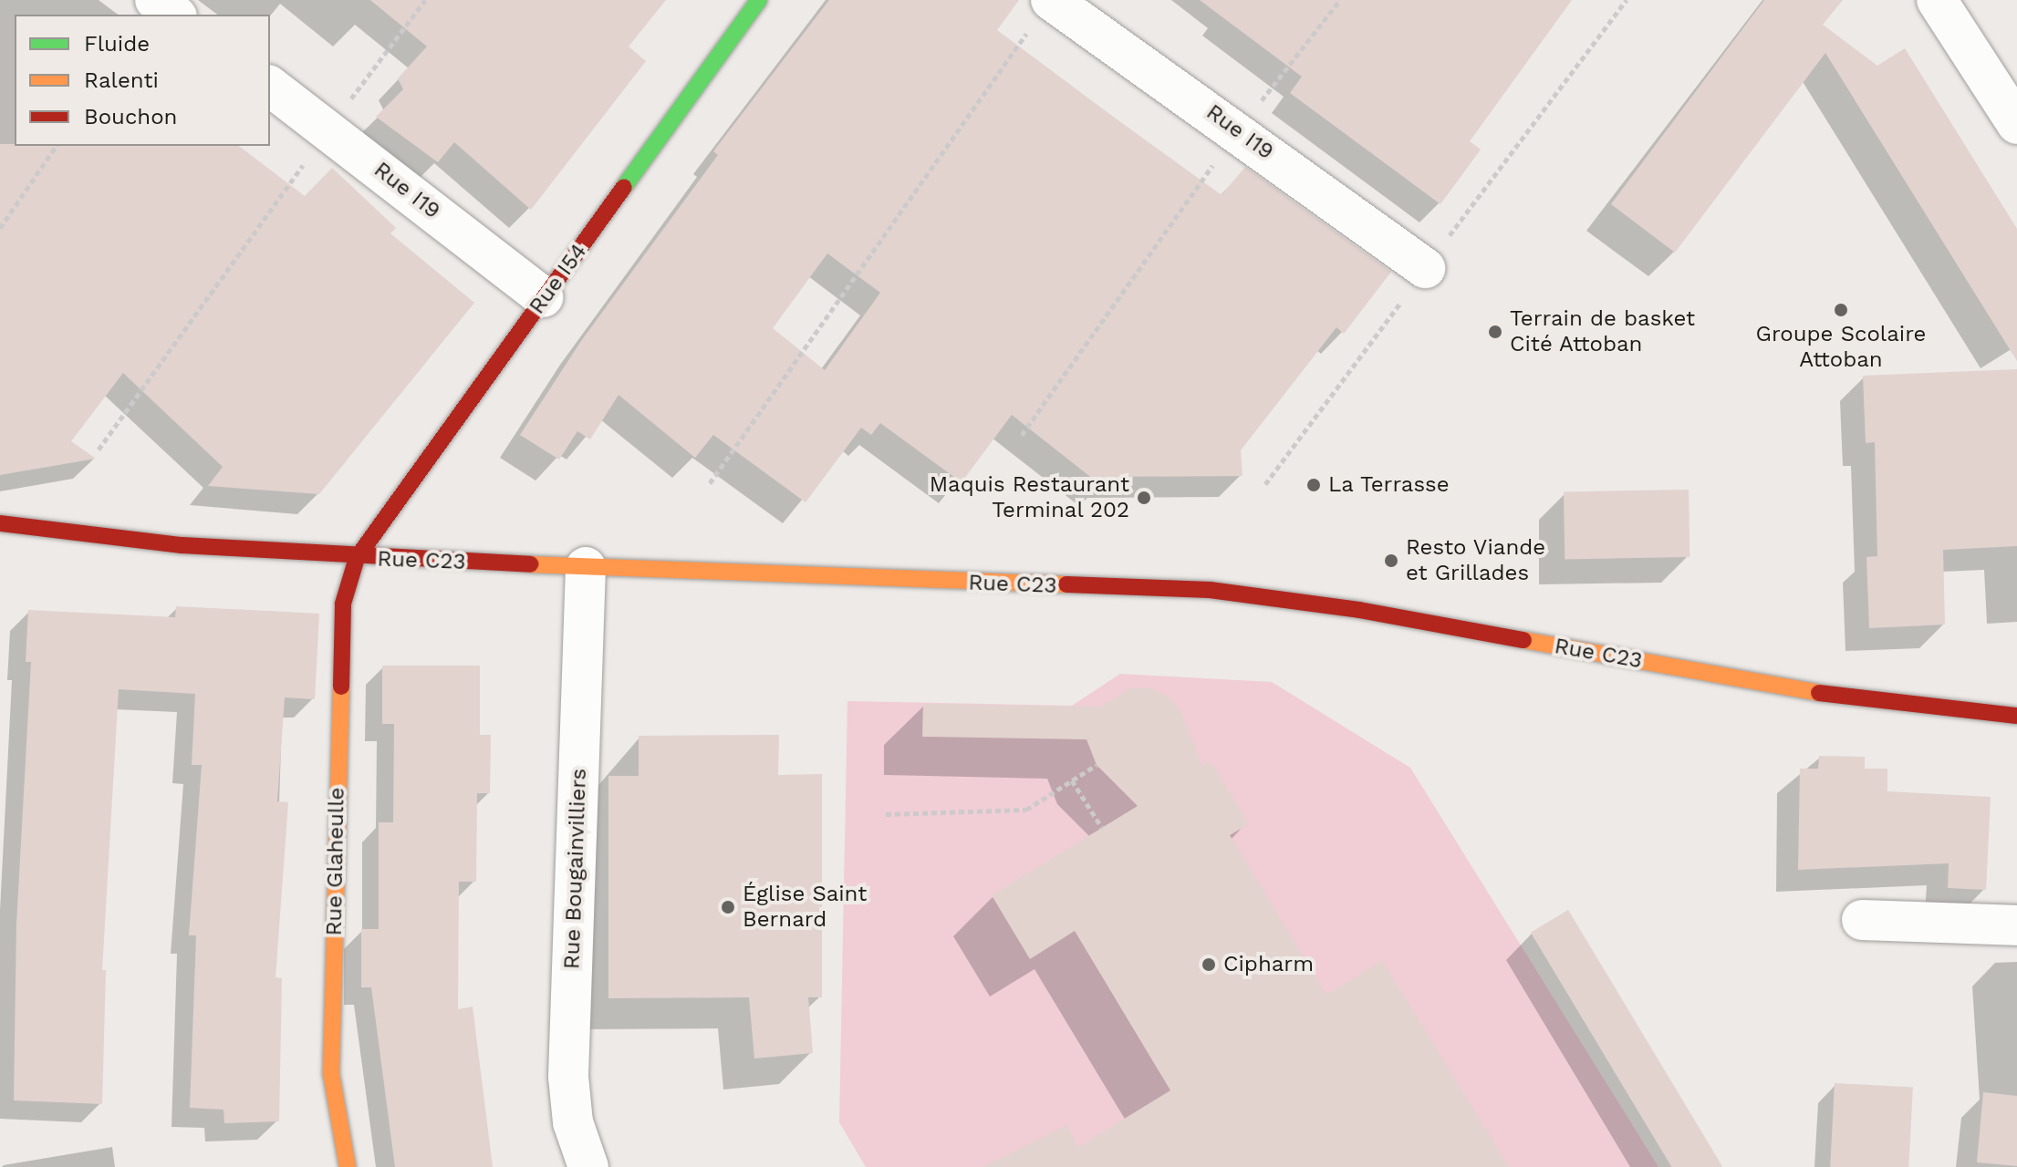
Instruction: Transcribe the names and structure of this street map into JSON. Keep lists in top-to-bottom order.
{
  "streets": {
    "street": [
      "Rue I19",
      "Rue I54",
      "Rue C23",
      "Rue Glaheulle",
      "Rue Bougainvilliers"
    ]
  },
  "crossings": [
    ["Rue I19", "Rue I54"],
    ["Rue I54", "Rue C23"],
    ["Rue I54", "Rue Glaheulle"],
    ["Rue C23", "Rue Glaheulle"],
    ["Rue C23", "Rue Bougainvilliers"]
  ],
  "places": [
    "Groupe Scolaire Attoban",
    "Terrain de basket Cité Attoban",
    "La Terrasse",
    "Maquis Restaurant Terminal 202",
    "Resto Viande et Grillades",
    "Église Saint Bernard",
    "Cipharm"
  ],
  "legend": ["Fluide", "Ralenti", "Bouchon"]
}
